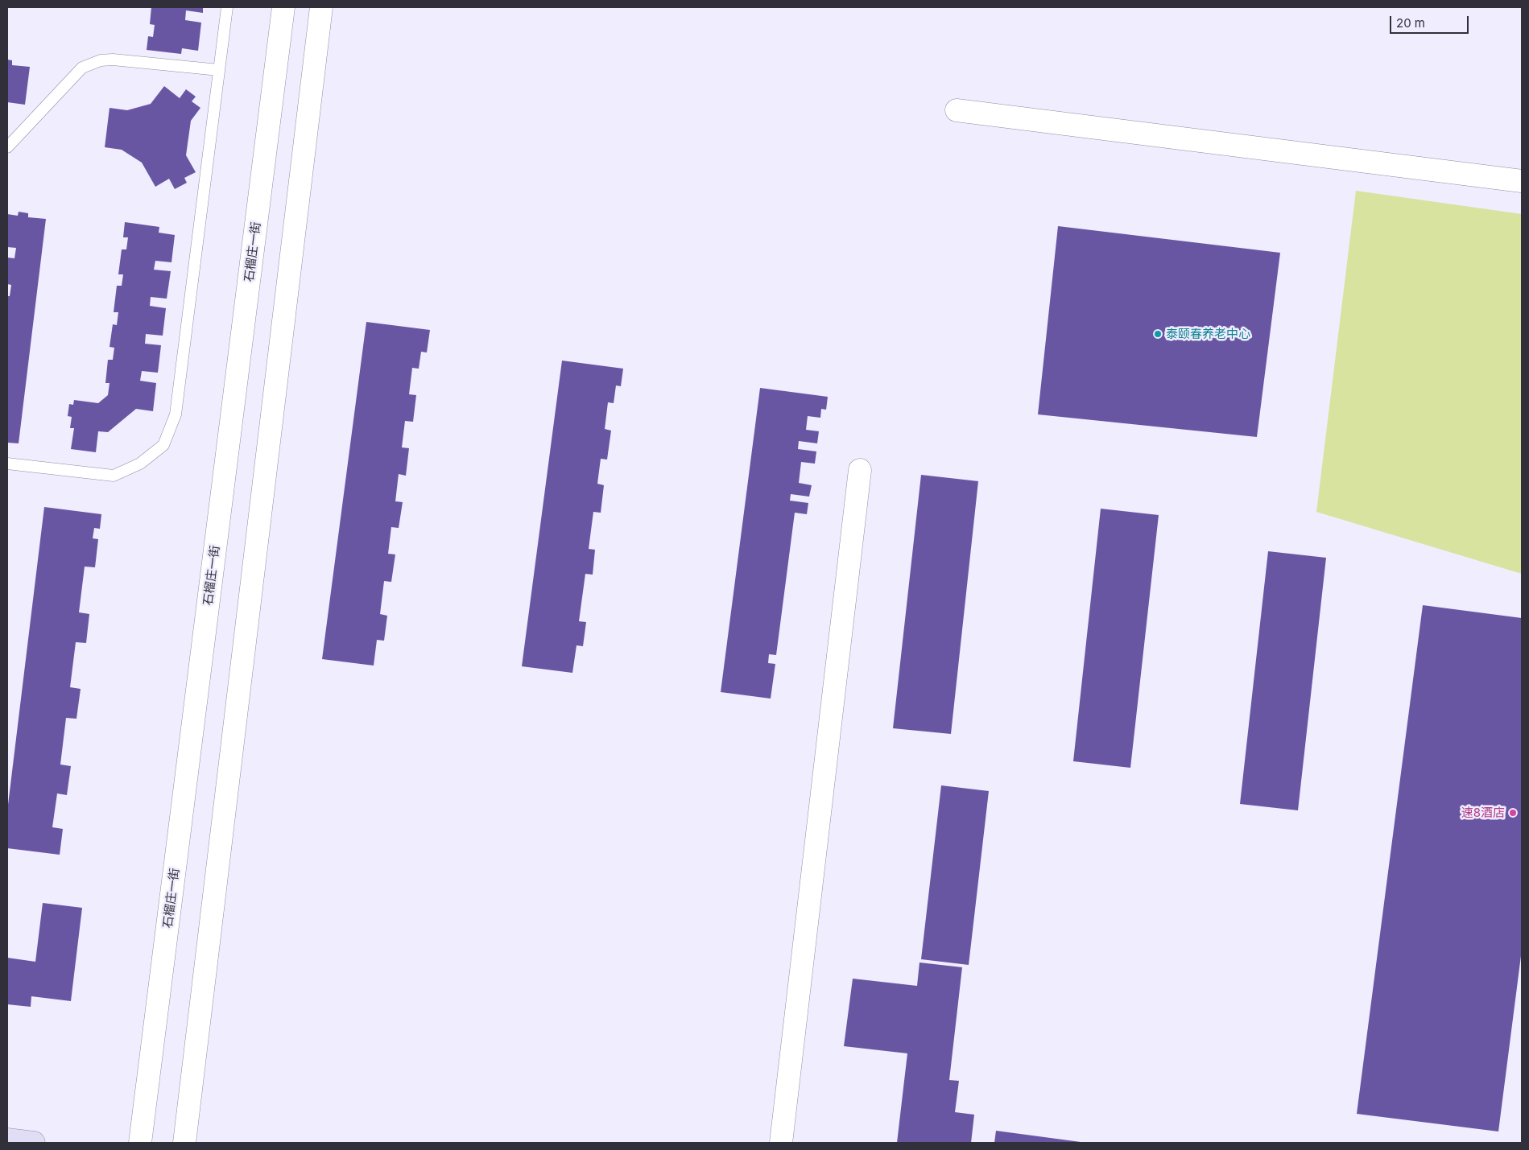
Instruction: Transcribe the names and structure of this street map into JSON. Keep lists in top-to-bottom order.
{
  "streets": {
    "street": ["石榴庄一街"]
  },
  "places": ["泰颐春养老中心", "速8酒店"],
  "scale_bar": "20 m"
}
